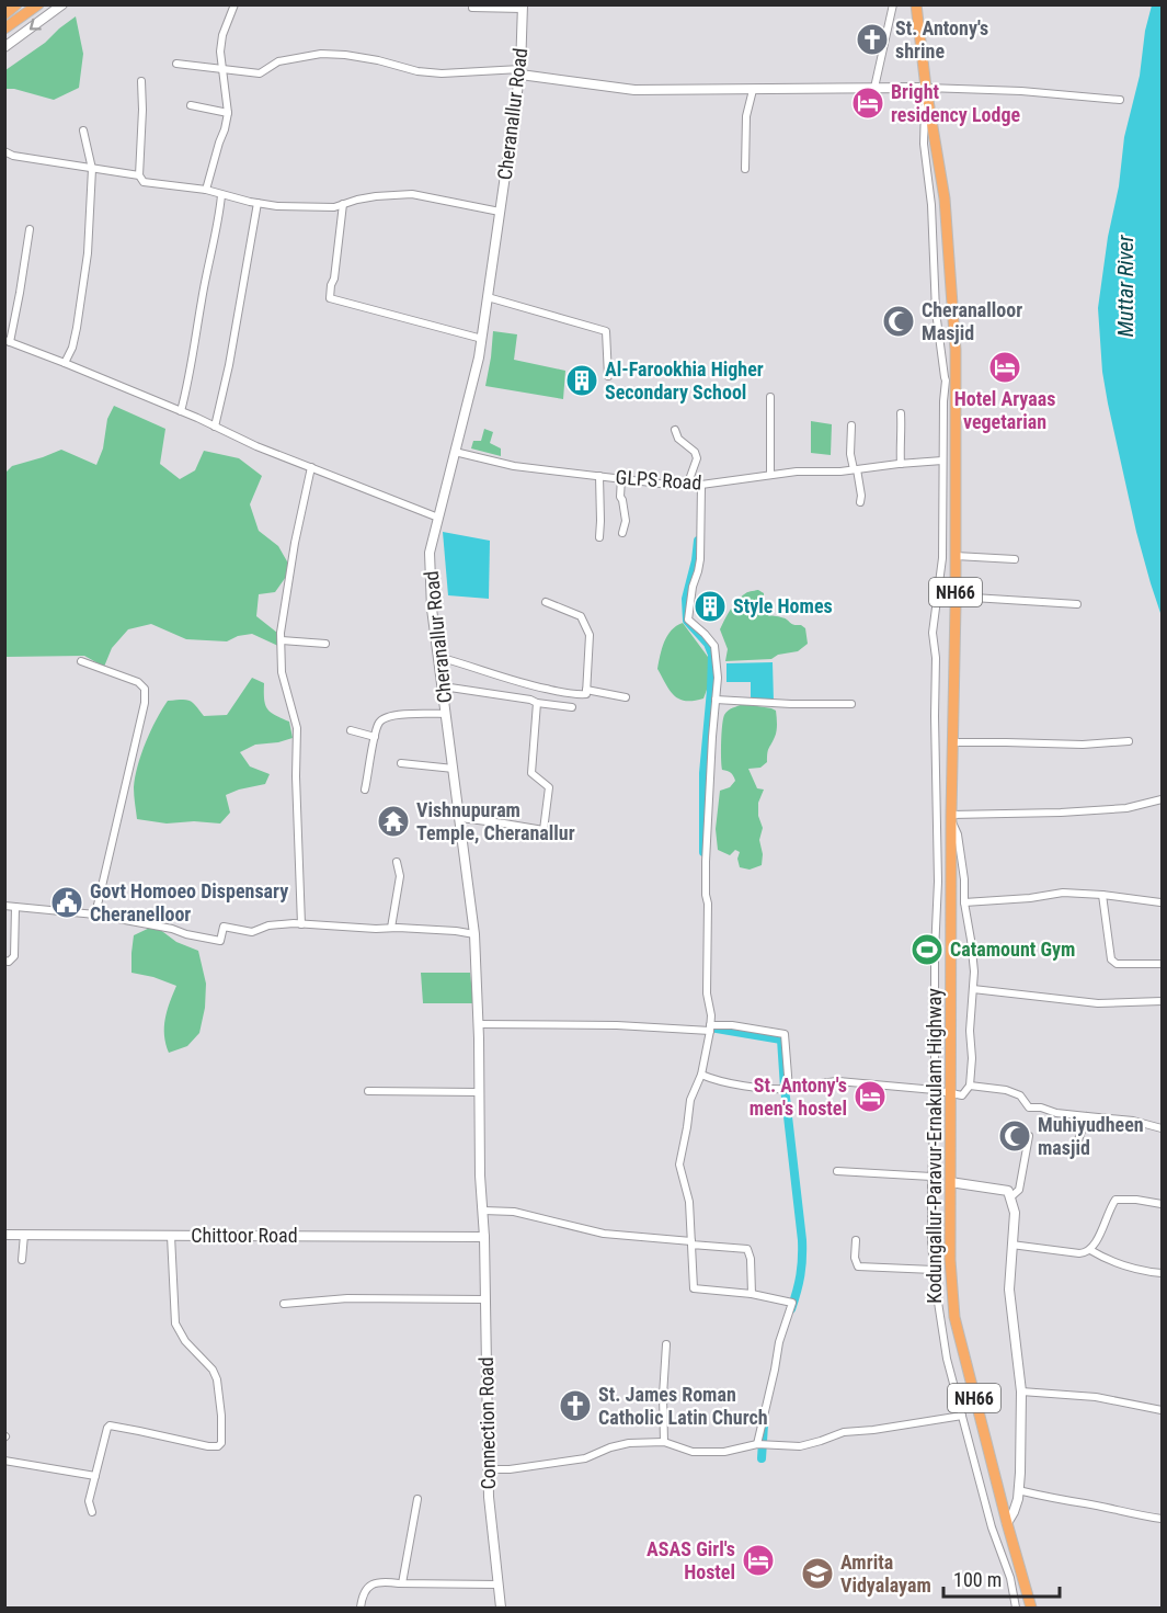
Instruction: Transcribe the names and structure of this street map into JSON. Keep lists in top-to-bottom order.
{
  "streets": {
    "highway": ["NH66", "Kodungallur-Paravur-Ernakulam Highway"],
    "main road": ["Cheranallur Road", "Chittoor Road"],
    "street": ["GLPS Road", "Connection Road"]
  },
  "crossings": [
    ["Cheranallur Road", "GLPS Road"],
    ["Cheranallur Road", "Chittoor Road"],
    ["Cheranallur Road", "Connection Road"],
    ["Chittoor Road", "Connection Road"]
  ],
  "water": ["Muttar River"],
  "places": {
    "church": ["St. Antony's shrine", "St. James Roman Catholic Latin Church"],
    "hotel": [
      "Bright residency Lodge",
      "Hotel Aryaas vegetarian",
      "St. Antony's men's hostel",
      "ASAS Girl's Hostel"
    ],
    "mosque": ["Cheranalloor Masjid", "Muhiyudheen masjid"],
    "building": ["Al-Farookhia Higher Secondary School", "Style Homes"],
    "temple": ["Vishnupuram Temple, Cheranallur"],
    "public building": ["Govt Homoeo Dispensary Cheranelloor"],
    "sports": ["Catamount Gym"],
    "school or university": ["Amrita Vidyalayam"]
  },
  "scale_bar": "100 m"
}
